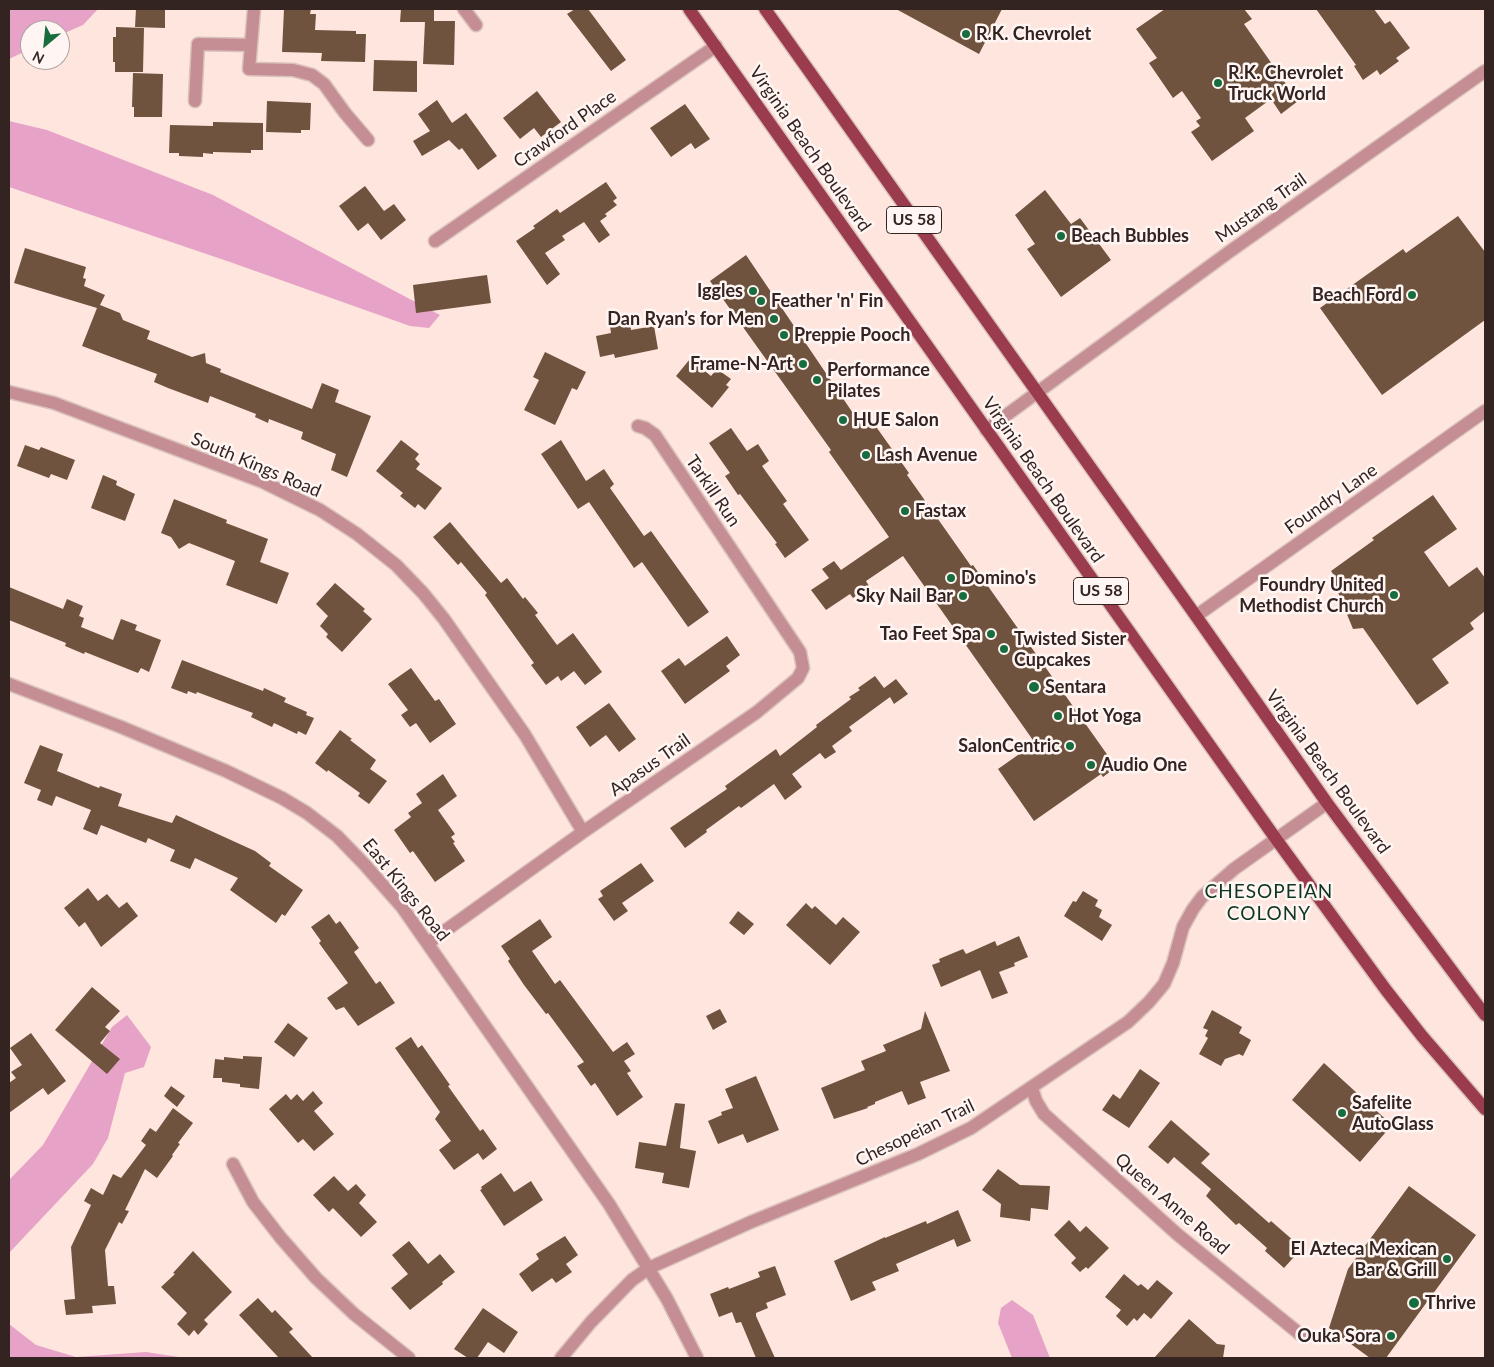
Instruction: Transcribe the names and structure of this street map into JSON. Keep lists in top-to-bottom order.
{
  "streets": {
    "main road": ["Virginia Beach Boulevard", "US 58"],
    "street": [
      "Crawford Place",
      "Mustang Trail",
      "South Kings Road",
      "Tarkill Run",
      "Foundry Lane",
      "Apasus Trail",
      "East Kings Road",
      "Chesopeian Trail",
      "Queen Anne Road"
    ]
  },
  "crossings": [
    ["Crawford Place", "Virginia Beach Boulevard"],
    ["Virginia Beach Boulevard", "Mustang Trail"],
    ["Virginia Beach Boulevard", "Foundry Lane"],
    ["Virginia Beach Boulevard", "Chesopeian Trail"],
    ["South Kings Road", "Apasus Trail"],
    ["Tarkill Run", "Apasus Trail"],
    ["Apasus Trail", "East Kings Road"],
    ["East Kings Road", "Chesopeian Trail"],
    ["Chesopeian Trail", "Queen Anne Road"]
  ],
  "districts": ["CHESOPEIAN COLONY"],
  "places": [
    "R.K. Chevrolet",
    "R.K. Chevrolet Truck World",
    "Beach Bubbles",
    "Iggles",
    "Beach Ford",
    "Feather 'n' Fin",
    "Dan Ryan’s for Men",
    "Preppie Pooch",
    "Frame-N-Art",
    "Performance Pilates",
    "HUE Salon",
    "Lash Avenue",
    "Fastax",
    "Domino's",
    "Foundry United Methodist Church",
    "Sky Nail Bar",
    "Tao Feet Spa",
    "Twisted Sister Cupcakes",
    "Sentara",
    "Hot Yoga",
    "SalonCentric",
    "Audio One",
    "Safelite AutoGlass",
    "El Azteca Mexican Bar & Grill",
    "Thrive",
    "Ouka Sora"
  ],
  "north": "bottom left"
}
